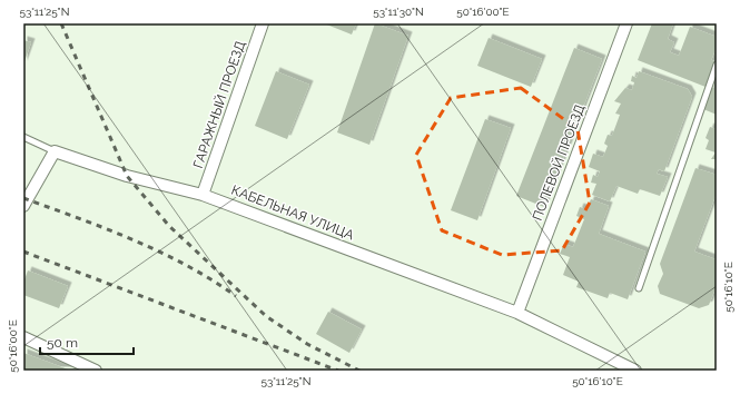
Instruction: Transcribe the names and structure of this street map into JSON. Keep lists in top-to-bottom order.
{
  "streets": {
    "street": ["ГАРАЖНЫЙ ПРОЕЗД", "ПОЛЕВОЙ ПРОЕЗД", "КАБЕЛЬНАЯ УЛИЦА"]
  },
  "crossings": [
    ["ГАРАЖНЫЙ ПРОЕЗД", "КАБЕЛЬНАЯ УЛИЦА"],
    ["ПОЛЕВОЙ ПРОЕЗД", "КАБЕЛЬНАЯ УЛИЦА"]
  ],
  "scale_bar": "50 m",
  "coordinates": [
    "53°11'25\"N",
    "53°11'30\"N",
    "50°16'00\"E",
    "50°16'10\"E"
  ]
}
